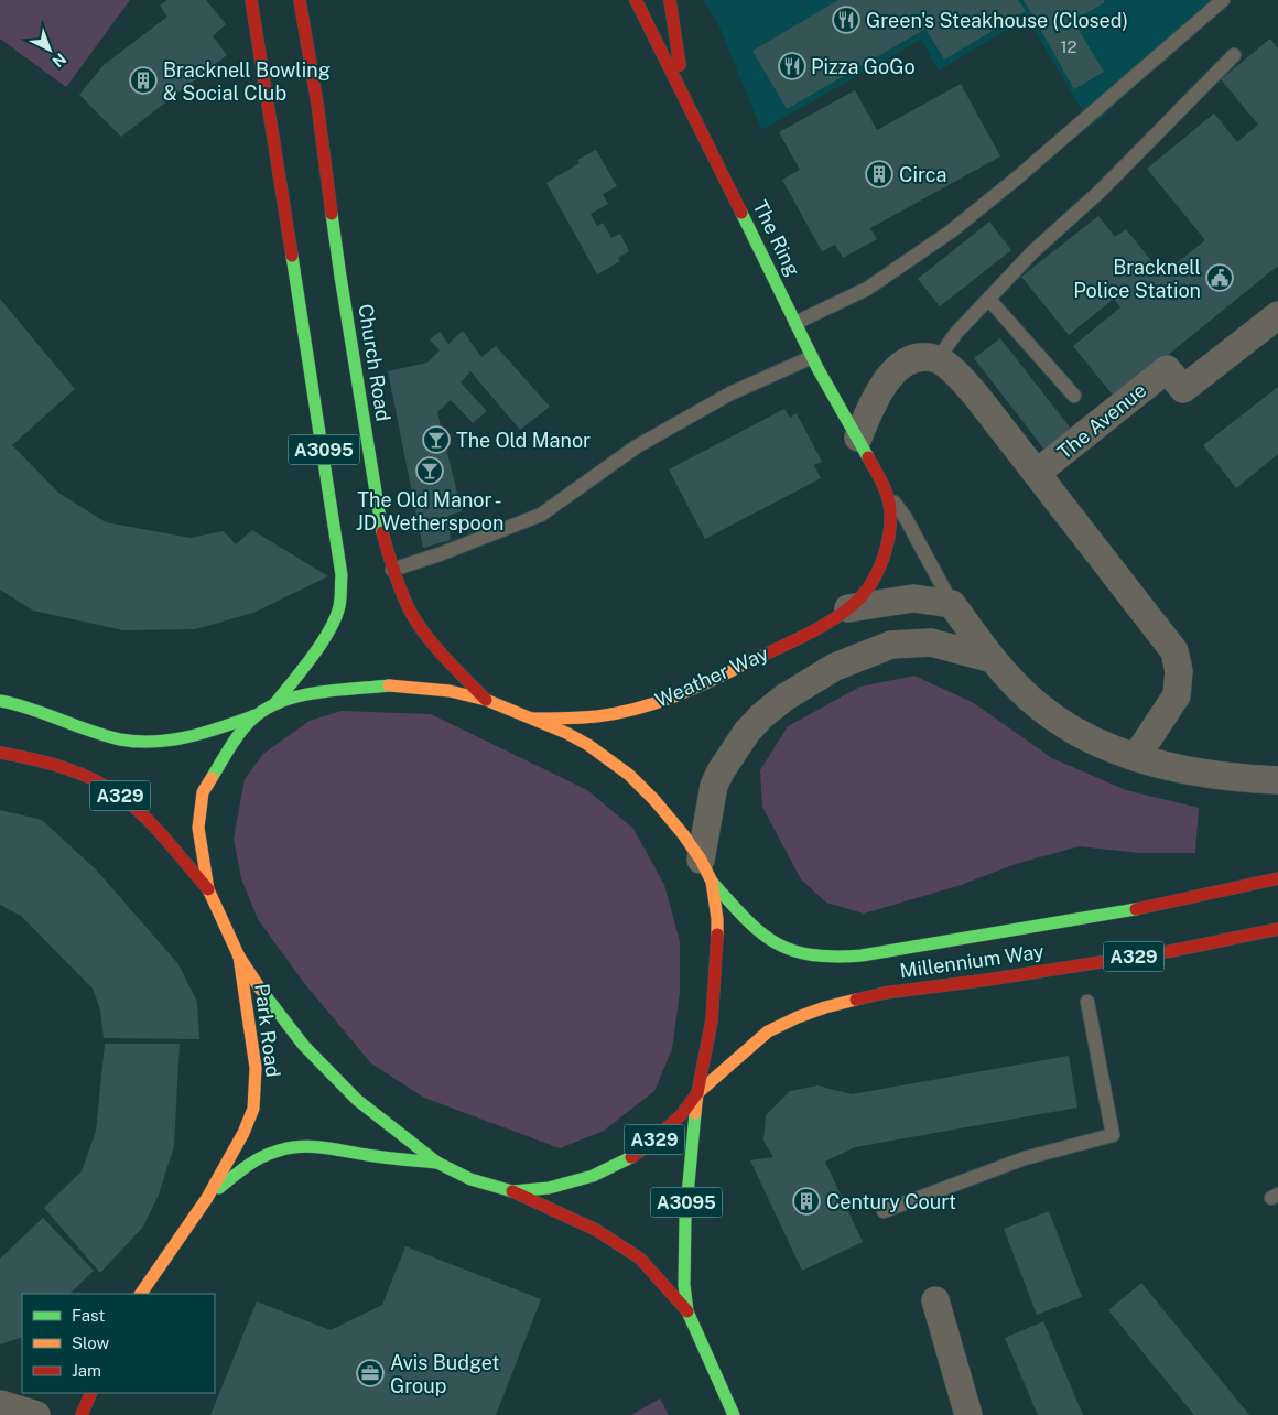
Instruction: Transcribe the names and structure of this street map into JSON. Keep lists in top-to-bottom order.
{
  "streets": {
    "main road": [
      "The Ring",
      "Church Road",
      "A3095",
      "Weather Way",
      "A329",
      "Millennium Way",
      "Park Road"
    ],
    "street": ["The Avenue"]
  },
  "crossings": [
    ["The Ring", "Weather Way"],
    ["Church Road", "A329"],
    ["A3095", "A329"],
    ["A3095", "Millennium Way"],
    ["Weather Way", "A329"],
    ["A329", "Millennium Way"],
    ["A329", "Park Road"]
  ],
  "places": {
    "restaurant": ["Green's Steakhouse (Closed)", "Pizza GoGo"],
    "building": ["Bracknell Bowling & Social Club", "Circa", "Century Court"],
    "public building": ["Bracknell Police Station"],
    "bar": ["The Old Manor", "The Old Manor - JD Wetherspoon"],
    "office": ["Avis Budget Group"]
  },
  "house_numbers": ["12"],
  "legend": ["Fast", "Slow", "Jam"],
  "north": "bottom right"
}
